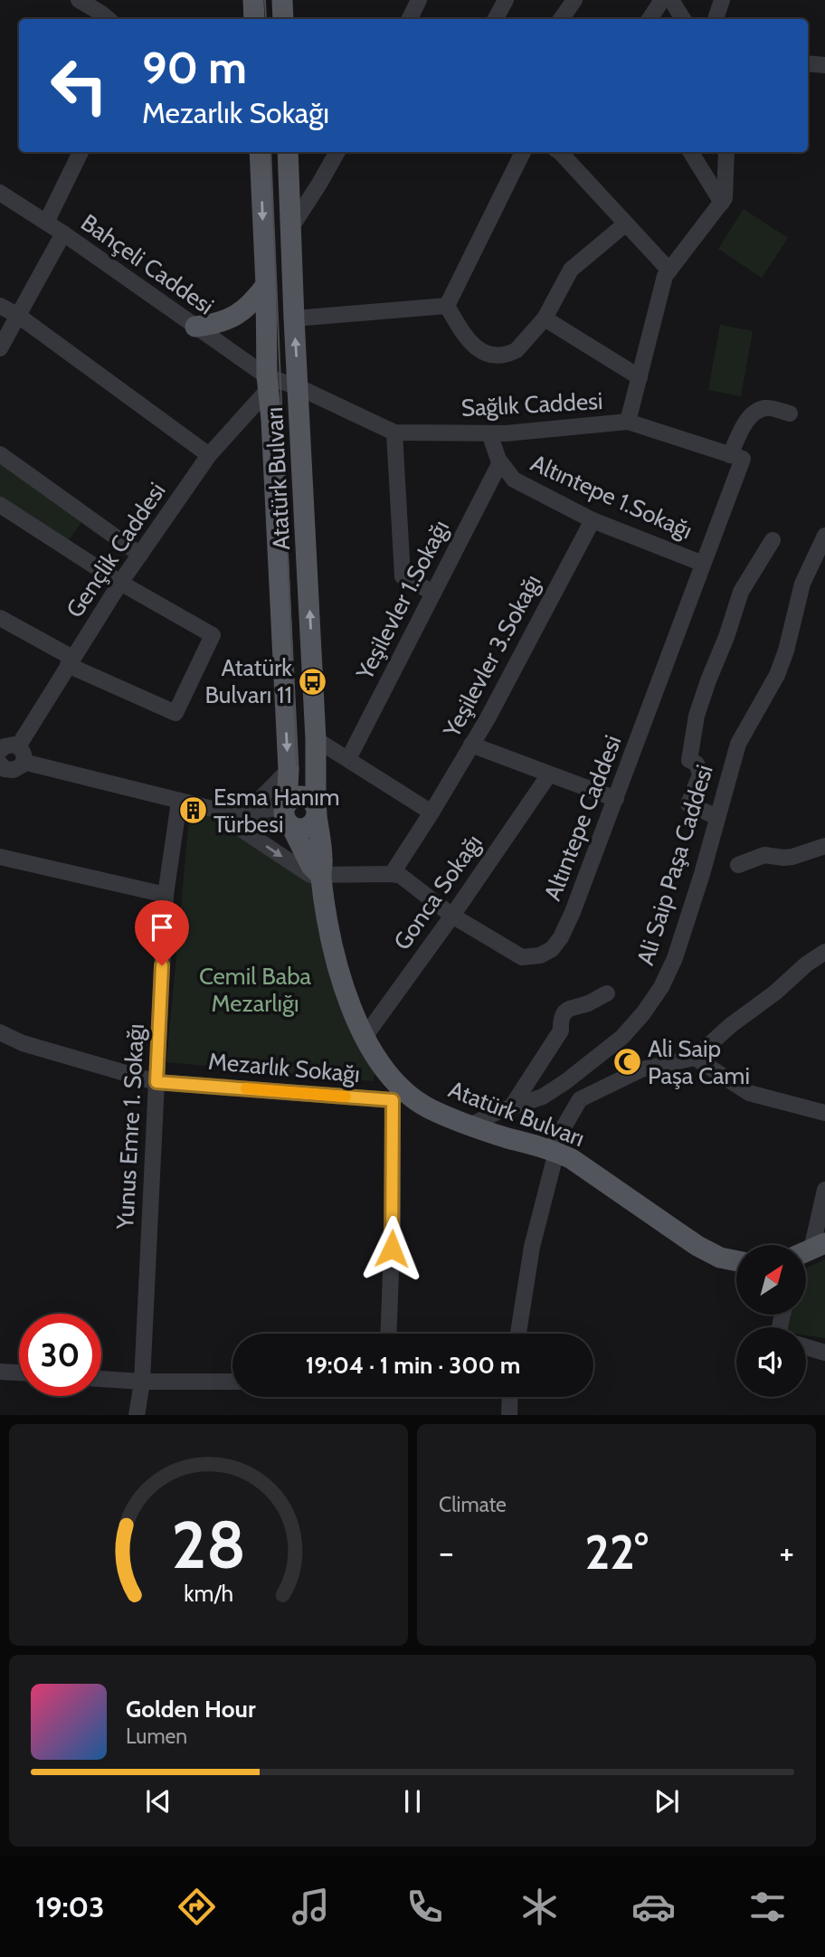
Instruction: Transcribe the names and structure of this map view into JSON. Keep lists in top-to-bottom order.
{
  "streets": {
    "main road": ["Atatürk Bulvarı"],
    "street": [
      "Bahçeli Caddesi",
      "Sağlık Caddesi",
      "Altıntepe 1.Sokağı",
      "Gençlik Caddesi",
      "Yeşilevler 1.Sokağı",
      "Yeşilevler 3.Sokağı",
      "Altıntepe Caddesi",
      "Ali Saip Paşa Caddesi",
      "Gonca Sokağı",
      "Mezarlık Sokağı",
      "Yunus Emre 1. Sokağı"
    ]
  },
  "crossings": [
    ["Bahçeli Caddesi", "Sağlık Caddesi"],
    ["Bahçeli Caddesi", "Atatürk Bulvarı"],
    ["Bahçeli Caddesi", "Gençlik Caddesi"],
    ["Sağlık Caddesi", "Atatürk Bulvarı"],
    ["Sağlık Caddesi", "Altıntepe 1.Sokağı"],
    ["Sağlık Caddesi", "Gençlik Caddesi"],
    ["Atatürk Bulvarı", "Gençlik Caddesi"],
    ["Atatürk Bulvarı", "Ali Saip Paşa Caddesi"],
    ["Atatürk Bulvarı", "Gonca Sokağı"],
    ["Atatürk Bulvarı", "Mezarlık Sokağı"],
    ["Altıntepe 1.Sokağı", "Yeşilevler 1.Sokağı"],
    ["Altıntepe 1.Sokağı", "Yeşilevler 3.Sokağı"],
    ["Altıntepe 1.Sokağı", "Altıntepe Caddesi"],
    ["Yeşilevler 3.Sokağı", "Altıntepe Caddesi"],
    ["Altıntepe Caddesi", "Gonca Sokağı"],
    ["Mezarlık Sokağı", "Yunus Emre 1. Sokağı"]
  ],
  "parks": ["Cemil Baba Mezarlığı"],
  "places": {
    "bus stop": ["Atatürk Bulvarı 11"],
    "building": ["Esma Hanım Türbesi"],
    "mosque": ["Ali Saip Paşa Cami"]
  },
  "north": "top right",
  "page": {
    "turn": ["90 m", "Mezarlık Sokağı"],
    "limit": "30",
    "trip": "19:04 · 1 min · 300 m",
    "tile": "Climate",
    "heat": ["−", "22°", "+"],
    "song": ["Golden Hour", "Lumen"],
    "tabs": "19:03",
    "gauge": ["28", "km/h"]
  }
}
